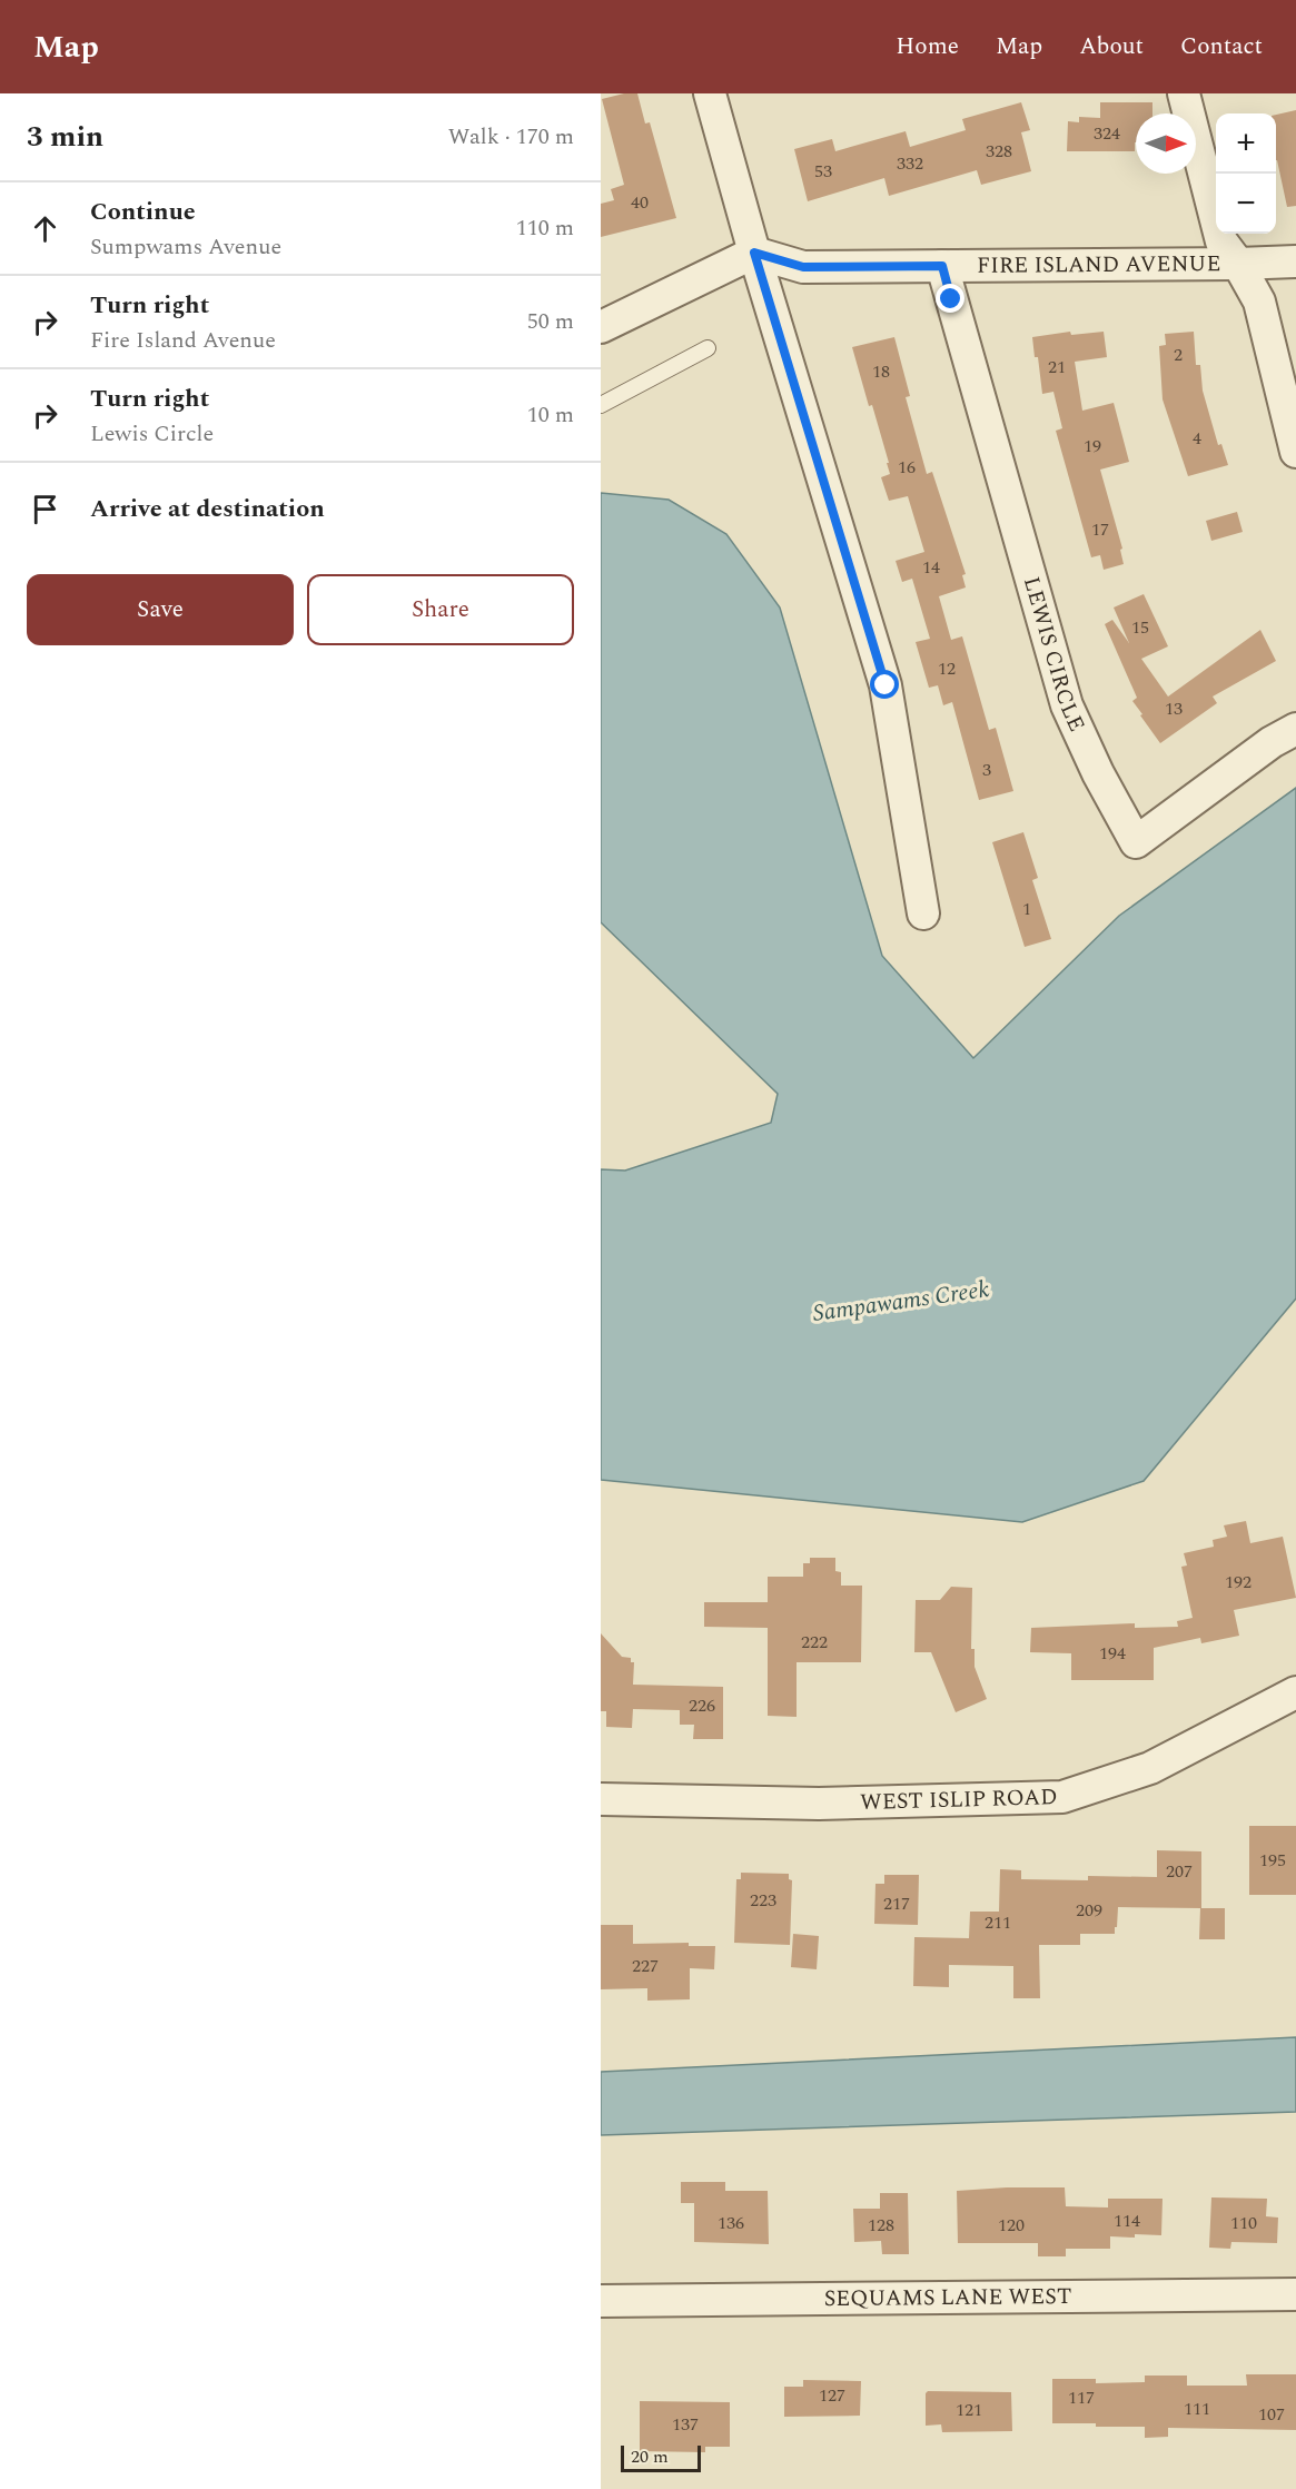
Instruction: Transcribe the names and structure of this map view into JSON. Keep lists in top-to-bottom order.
{
  "streets": {
    "street": [
      "FIRE ISLAND AVENUE",
      "LEWIS CIRCLE",
      "WEST ISLIP ROAD",
      "SEQUAMS LANE WEST"
    ]
  },
  "crossings": [
    ["FIRE ISLAND AVENUE", "LEWIS CIRCLE"]
  ],
  "water": ["Sampawams Creek"],
  "house_numbers": [
    "324",
    "328",
    "332",
    "53",
    "40",
    "2",
    "21",
    "18",
    "4",
    "19",
    "16",
    "17",
    "14",
    "15",
    "12",
    "13",
    "3",
    "1",
    "192",
    "222",
    "194",
    "226",
    "195",
    "207",
    "223",
    "217",
    "209",
    "211",
    "227",
    "114",
    "136",
    "110",
    "128",
    "120",
    "127",
    "117",
    "111",
    "121",
    "107",
    "137"
  ],
  "scale_bar": "20 m",
  "north": "right",
  "page": {
    "header": "Map",
    "nav": [
      "Home",
      "Map",
      "About",
      "Contact"
    ],
    "heading": ["3 min", "Walk · 170 m"],
    "map_buttons": ["+", "−"],
    "list": [
      ["Continue", "Sumpwams Avenue", "110 m"],
      ["Turn right", "Fire Island Avenue", "50 m"],
      ["Turn right", "Lewis Circle", "10 m"],
      "Arrive at destination"
    ],
    "buttons": ["Save", "Share"],
    "scale": "20 m"
  }
}
